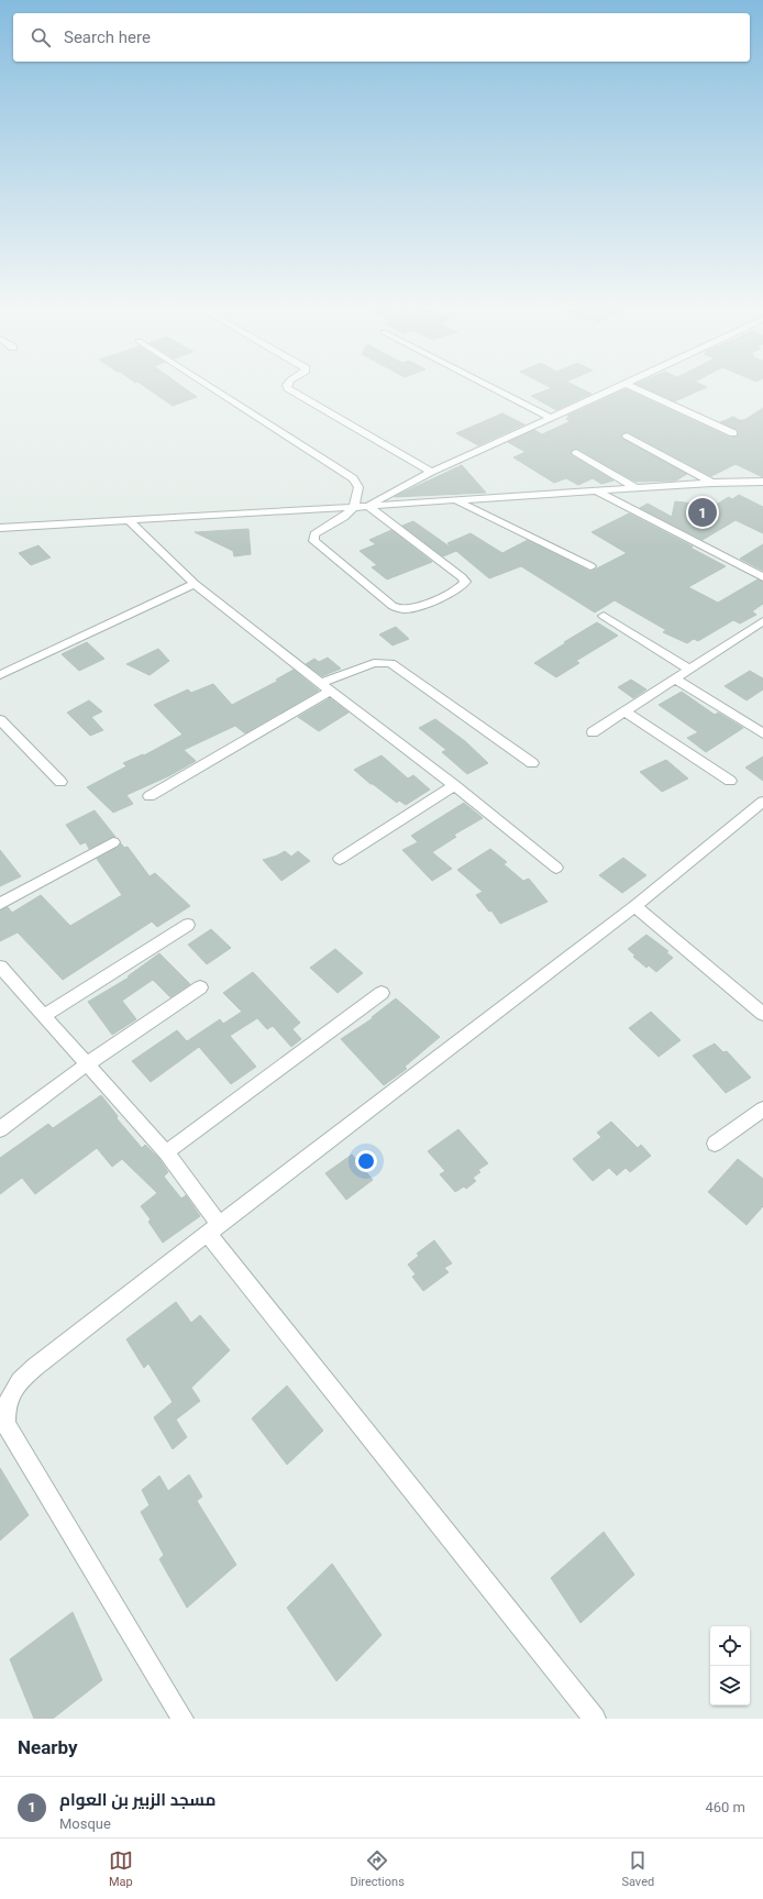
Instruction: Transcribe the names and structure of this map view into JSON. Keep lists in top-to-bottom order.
{
  "page": {
    "search": "Search here",
    "pins": "1",
    "heading": "Nearby",
    "list": [
      {
        "mark": "1",
        "name": "مسجد الزبير بن العوام",
        "note": "Mosque",
        "value": "460 m"
      }
    ],
    "nav": ["Map", "Directions", "Saved"]
  }
}
